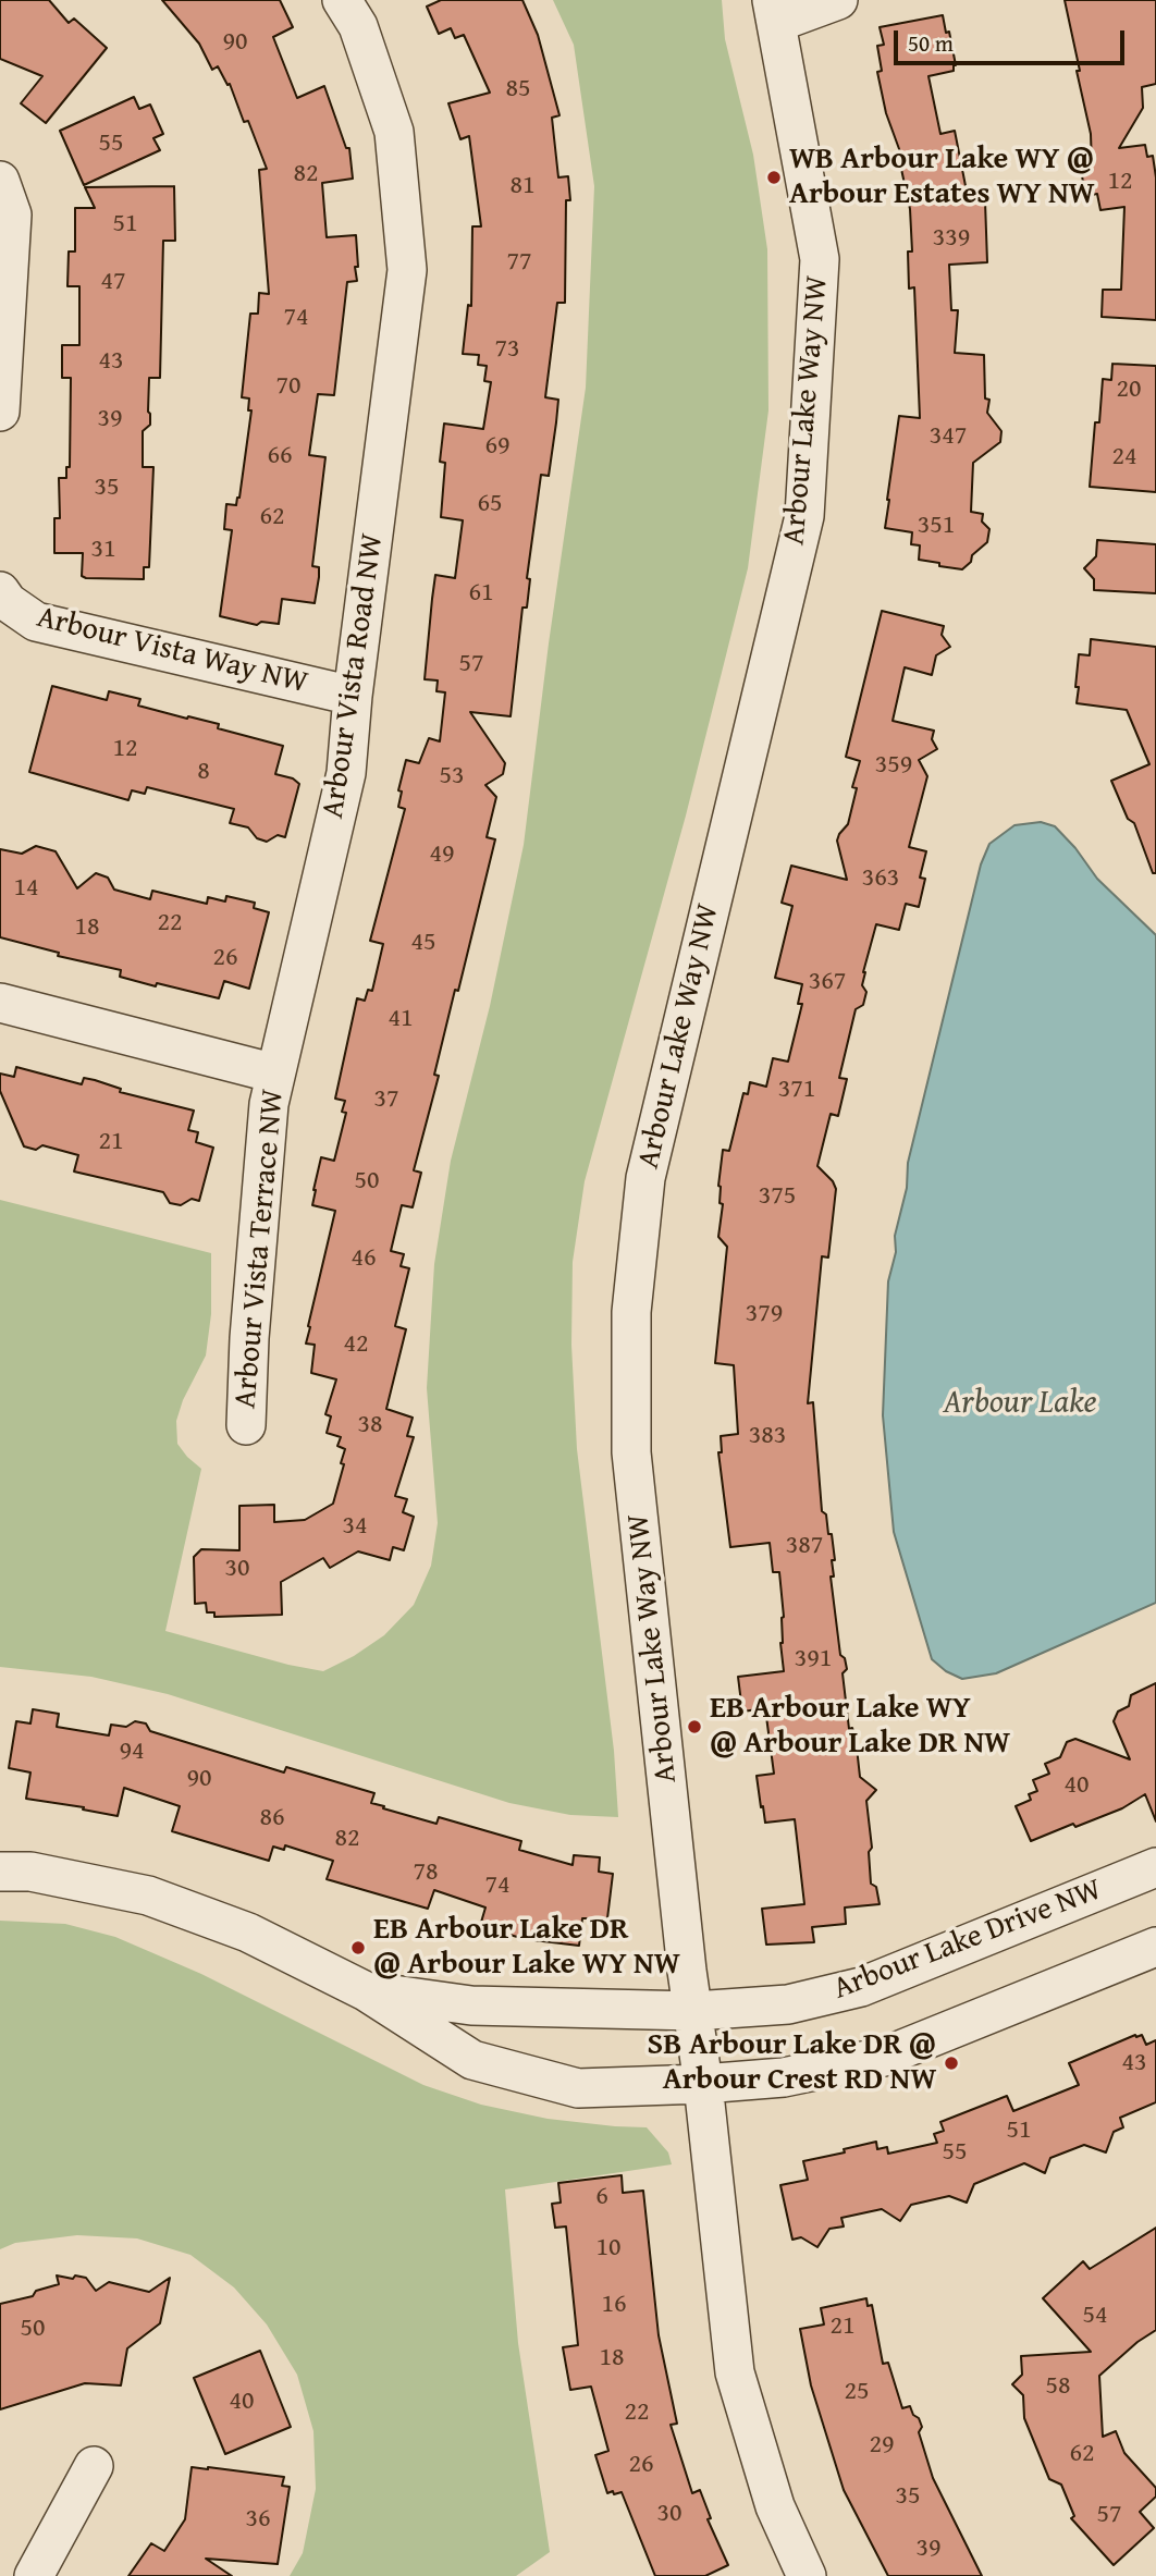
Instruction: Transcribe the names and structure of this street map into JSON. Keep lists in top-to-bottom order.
{
  "streets": {
    "street": [
      "Arbour Lake Way NW",
      "Arbour Vista Way NW",
      "Arbour Vista Road NW",
      "Arbour Vista Terrace NW",
      "Arbour Lake Drive NW"
    ]
  },
  "crossings": [
    ["Arbour Lake Way NW", "Arbour Lake Drive NW"],
    ["Arbour Vista Way NW", "Arbour Vista Road NW"],
    ["Arbour Vista Road NW", "Arbour Vista Terrace NW"]
  ],
  "water": ["Arbour Lake"],
  "places": [
    "WB Arbour Lake WY @ Arbour Estates WY NW",
    "EB Arbour Lake WY @ Arbour Lake DR NW",
    "EB Arbour Lake DR @ Arbour Lake WY NW",
    "SB Arbour Lake DR @ Arbour Crest RD NW"
  ],
  "house_numbers": [
    "90",
    "85",
    "55",
    "82",
    "12",
    "81",
    "51",
    "339",
    "77",
    "47",
    "74",
    "73",
    "43",
    "70",
    "20",
    "39",
    "347",
    "69",
    "66",
    "24",
    "35",
    "65",
    "62",
    "351",
    "31",
    "61",
    "57",
    "12",
    "359",
    "8",
    "53",
    "49",
    "363",
    "14",
    "22",
    "18",
    "45",
    "26",
    "367",
    "41",
    "371",
    "37",
    "21",
    "50",
    "375",
    "46",
    "379",
    "42",
    "38",
    "383",
    "34",
    "387",
    "30",
    "391",
    "94",
    "90",
    "40",
    "86",
    "82",
    "78",
    "74",
    "43",
    "51",
    "55",
    "6",
    "10",
    "16",
    "54",
    "21",
    "50",
    "18",
    "58",
    "25",
    "40",
    "22",
    "29",
    "62",
    "26",
    "35",
    "30",
    "57",
    "36",
    "39"
  ],
  "scale_bar": "50 m"
}
